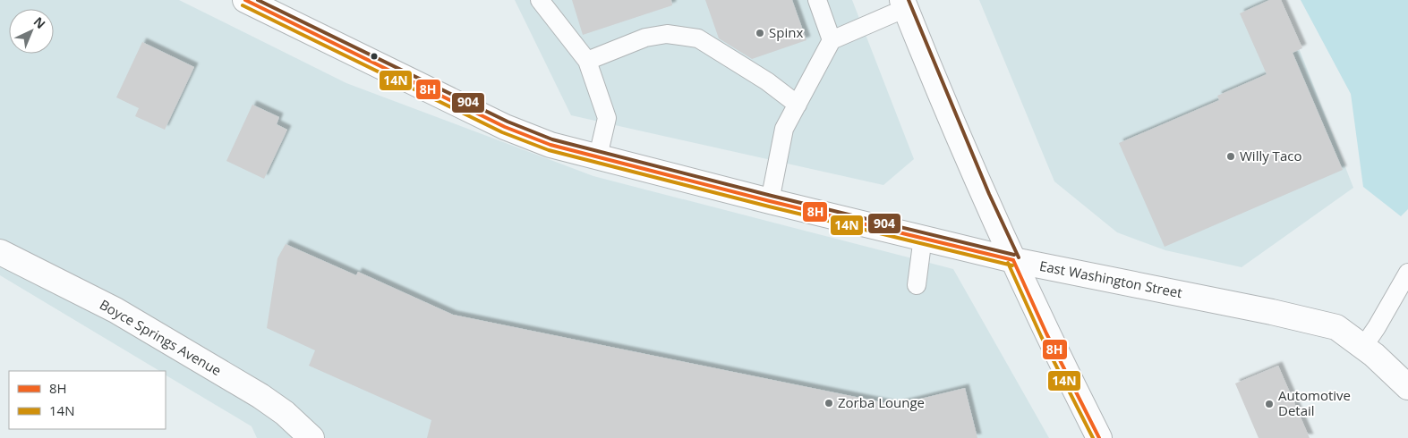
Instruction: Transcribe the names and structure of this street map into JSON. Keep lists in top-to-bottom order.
{
  "streets": {
    "street": ["East Washington Street", "Boyce Springs Avenue"]
  },
  "places": [
    "Spinx",
    "Willy Taco",
    "Zorba Lounge",
    "Automotive Detail"
  ],
  "lines": ["transit line 8H", "transit line 904", "transit line 14N"],
  "legend": ["8H", "14N"],
  "north": "top right"
}
